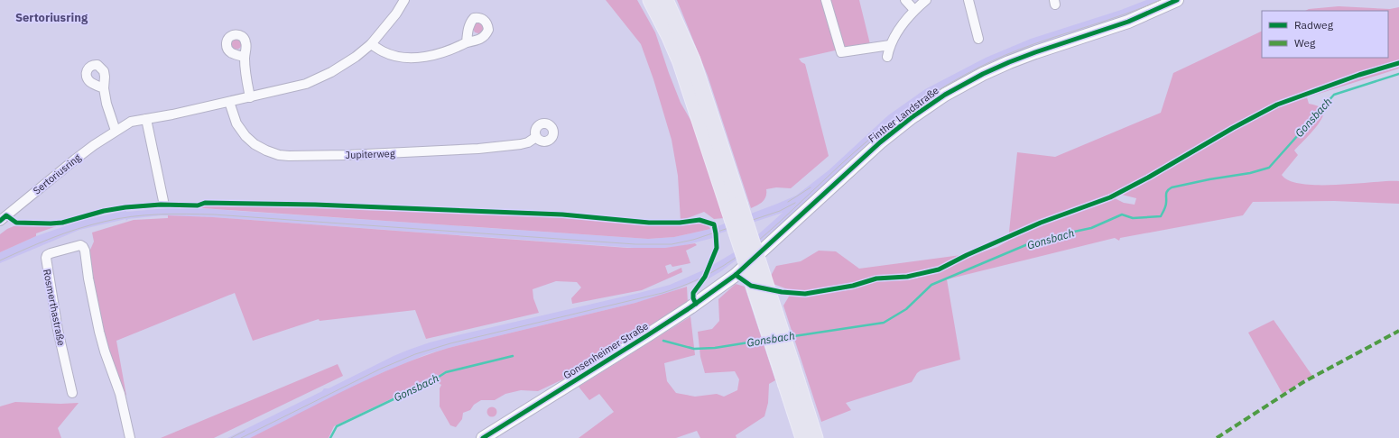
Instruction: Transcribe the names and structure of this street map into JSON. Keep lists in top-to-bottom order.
{
  "streets": {
    "main road": ["Finther Landstraße", "Gonsenheimer Straße"],
    "street": ["Jupiterweg", "Sertoriusring", "Rosmerthastraße"]
  },
  "crossings": [
    ["Finther Landstraße", "Gonsenheimer Straße"],
    ["Jupiterweg", "Sertoriusring"]
  ],
  "districts": ["Sertoriusring"],
  "water": ["Gonsbach"],
  "legend": ["Radweg", "Weg"]
}
